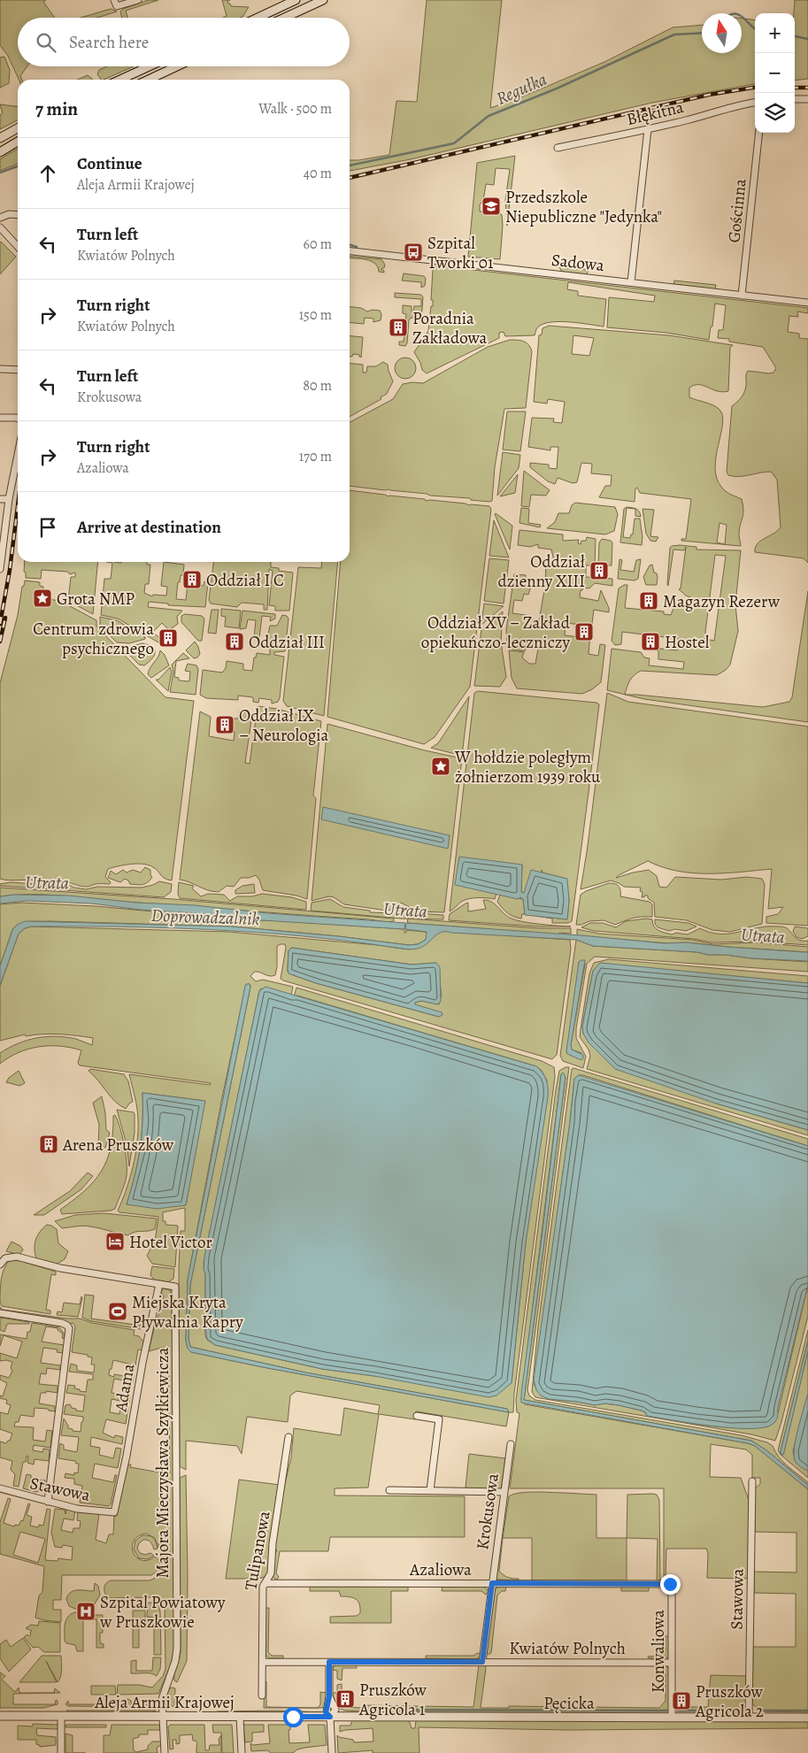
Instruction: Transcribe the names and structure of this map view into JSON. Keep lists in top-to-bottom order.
{
  "streets": {
    "street": [
      "Błękitna",
      "Gościnna",
      "Sadowa",
      "Adama",
      "Majora Mieczysława Szyłkiewicza",
      "Stawowa",
      "Krokusowa",
      "Tulipanowa",
      "Azaliowa",
      "Kwiatów Polnych",
      "Konwaliowa",
      "Aleja Armii Krajowej",
      "Pęcicka"
    ]
  },
  "crossings": [
    ["Gościnna", "Sadowa"],
    ["Adama", "Majora Mieczysława Szyłkiewicza"],
    ["Adama", "Stawowa"],
    ["Majora Mieczysława Szyłkiewicza", "Aleja Armii Krajowej"],
    ["Stawowa", "Pęcicka"],
    ["Krokusowa", "Azaliowa"],
    ["Krokusowa", "Kwiatów Polnych"],
    ["Tulipanowa", "Azaliowa"],
    ["Tulipanowa", "Kwiatów Polnych"],
    ["Azaliowa", "Konwaliowa"],
    ["Kwiatów Polnych", "Konwaliowa"],
    ["Konwaliowa", "Pęcicka"],
    ["Aleja Armii Krajowej", "Pęcicka"]
  ],
  "water": ["Regułka", "Utrata", "Doprowadzalnik"],
  "places": {
    "school or university": ["Przedszkole Niepubliczne \"Jedynka\""],
    "bus stop": ["Szpital Tworki 01"],
    "building": [
      "Poradnia Zakładowa",
      "Oddział dzienny XIII",
      "Oddział I C",
      "Magazyn Rezerw",
      "Oddział XV – Zakład opiekuńczo-leczniczy",
      "Centrum zdrowia psychicznego",
      "Oddział III",
      "Hostel",
      "Oddział IX – Neurologia",
      "Arena Pruszków",
      "Pruszków Agricola 1",
      "Pruszków Agricola 2"
    ],
    "place": ["Grota NMP", "W hołdzie poległym żołnierzom 1939 roku"],
    "hotel": ["Hotel Victor"],
    "sports": ["Miejska Kryta Pływalnia Kapry"],
    "hospital": ["Szpital Powiatowy w Pruszkowie"]
  },
  "north": "top",
  "page": {
    "map_buttons": ["+", "−"],
    "search": "Search here",
    "heading": ["7 min", "Walk · 500 m"],
    "list": [
      ["Continue", "Aleja Armii Krajowej", "40 m"],
      ["Turn left", "Kwiatów Polnych", "60 m"],
      ["Turn right", "Kwiatów Polnych", "150 m"],
      ["Turn left", "Krokusowa", "80 m"],
      ["Turn right", "Azaliowa", "170 m"],
      "Arrive at destination"
    ]
  }
}
